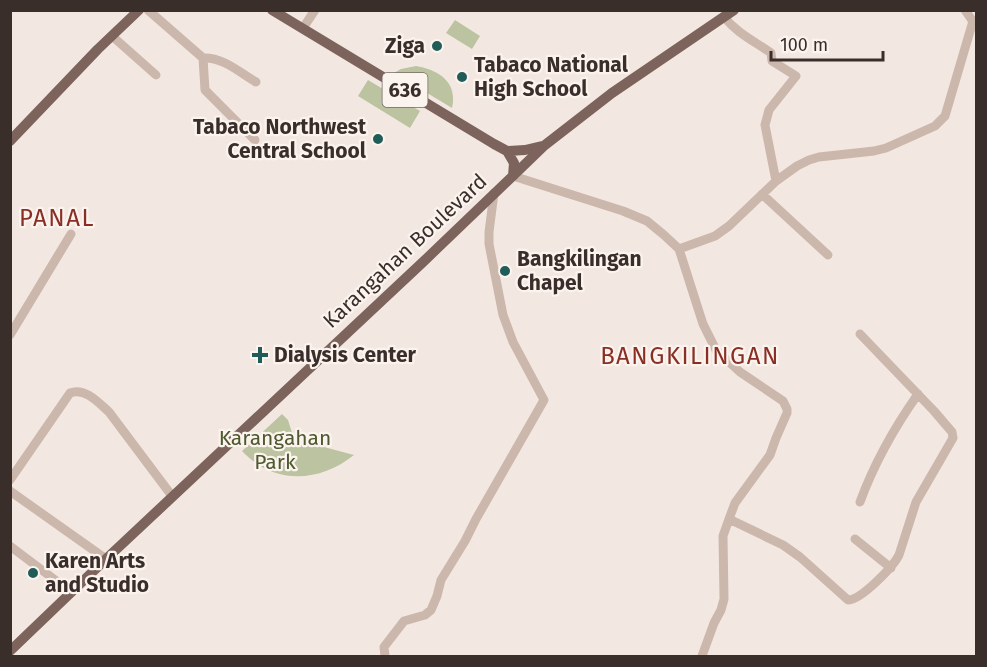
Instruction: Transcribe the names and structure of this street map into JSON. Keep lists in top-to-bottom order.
{
  "streets": {
    "main road": ["636", "Karangahan Boulevard"]
  },
  "districts": ["PANAL", "BANGKILINGAN"],
  "parks": ["Karangahan Park"],
  "places": {
    "other": [
      "Ziga",
      "Tabaco National High School",
      "Tabaco Northwest Central School",
      "Bangkilingan Chapel",
      "Karen Arts and Studio"
    ],
    "health": ["Dialysis Center"]
  },
  "scale_bar": "100 m"
}
